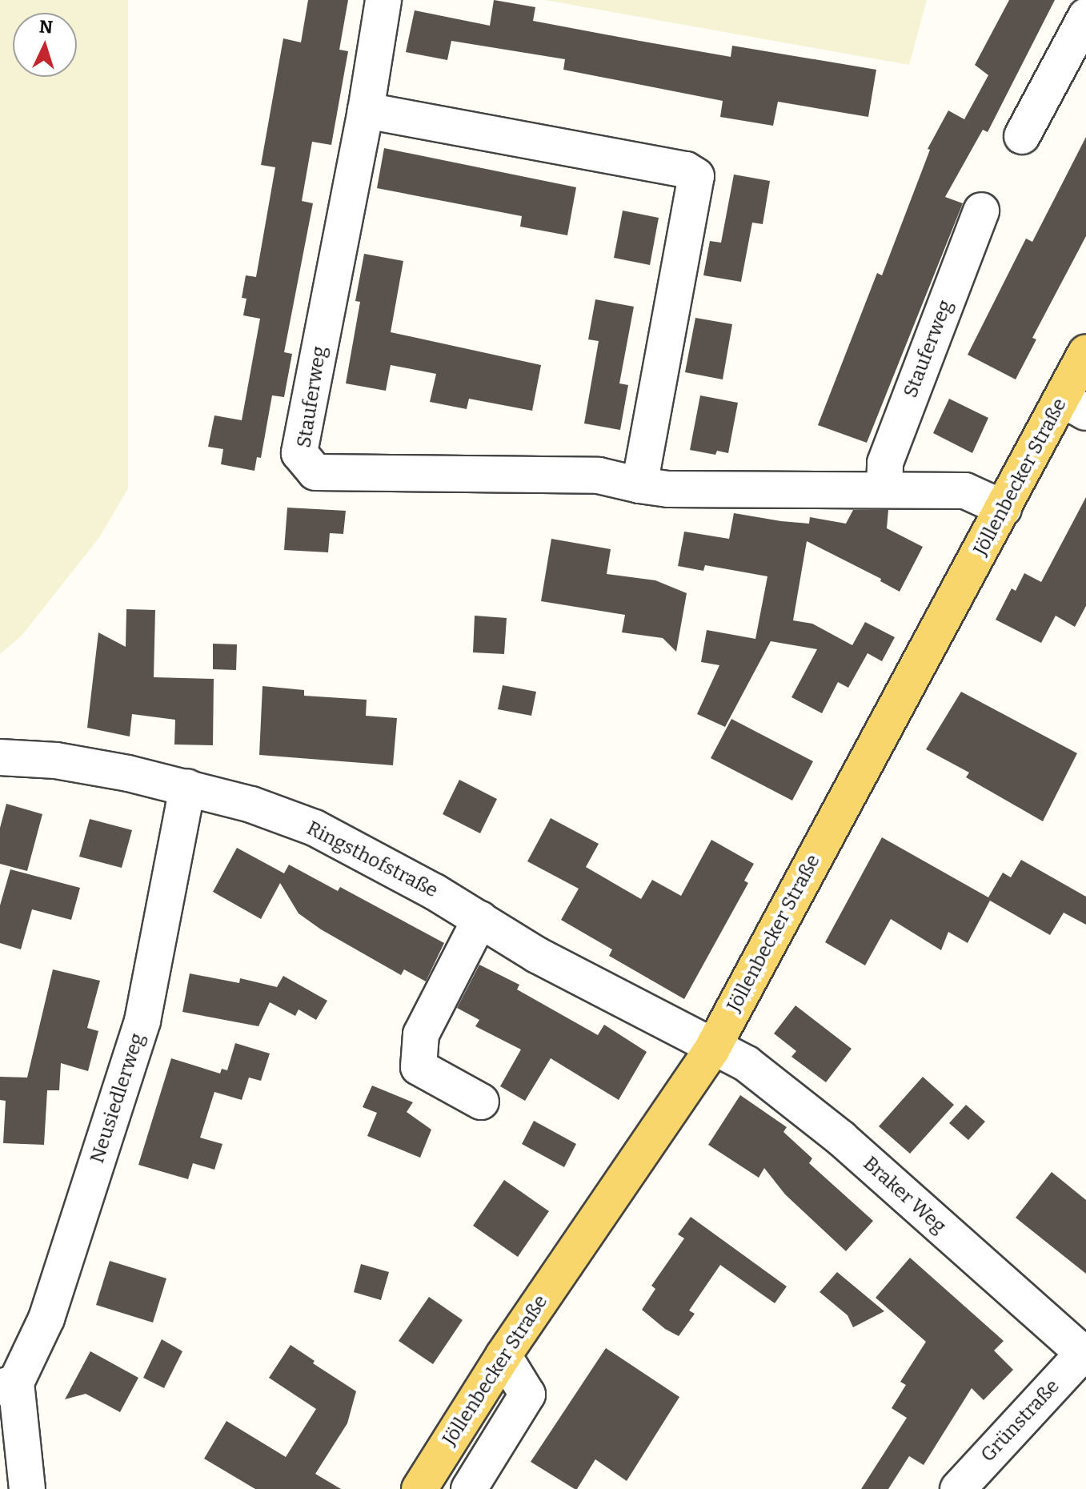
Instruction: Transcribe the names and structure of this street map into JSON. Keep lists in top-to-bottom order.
{
  "streets": {
    "main road": ["Jöllenbecker Straße"],
    "street": [
      "Stauferweg",
      "Ringsthofstraße",
      "Neusiedlerweg",
      "Braker Weg",
      "Grünstraße"
    ]
  },
  "crossings": [
    ["Stauferweg", "Jöllenbecker Straße"],
    ["Jöllenbecker Straße", "Ringsthofstraße"],
    ["Jöllenbecker Straße", "Braker Weg"],
    ["Ringsthofstraße", "Neusiedlerweg"],
    ["Ringsthofstraße", "Braker Weg"],
    ["Braker Weg", "Grünstraße"]
  ],
  "north": "top"
}
